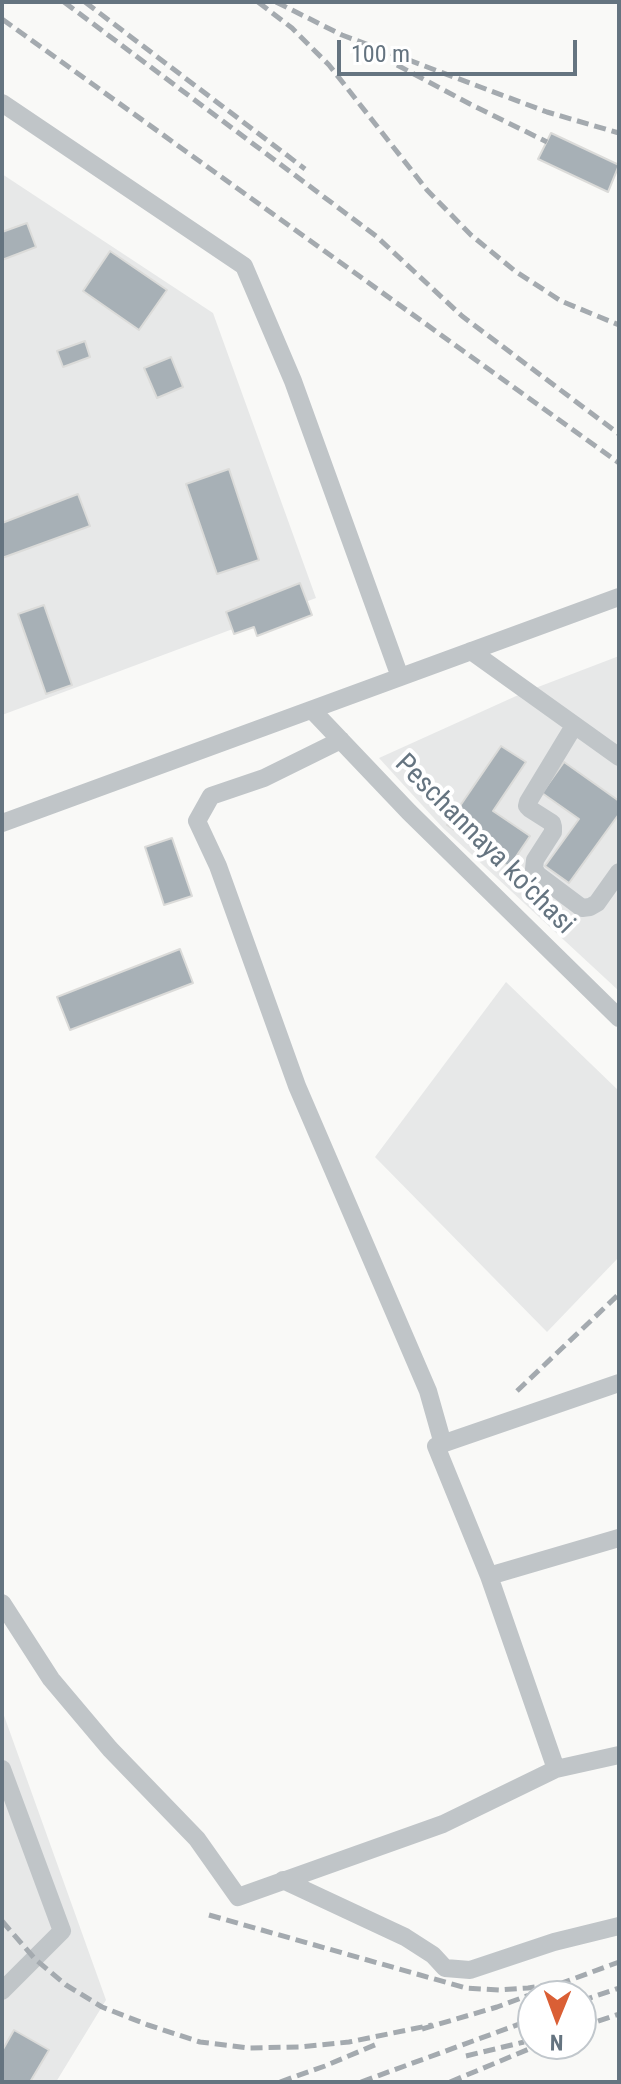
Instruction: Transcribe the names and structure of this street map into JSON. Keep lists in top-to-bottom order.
{
  "streets": {
    "street": ["Peschannaya ko'chasi"]
  },
  "scale_bar": "100 m",
  "north": "bottom"
}
